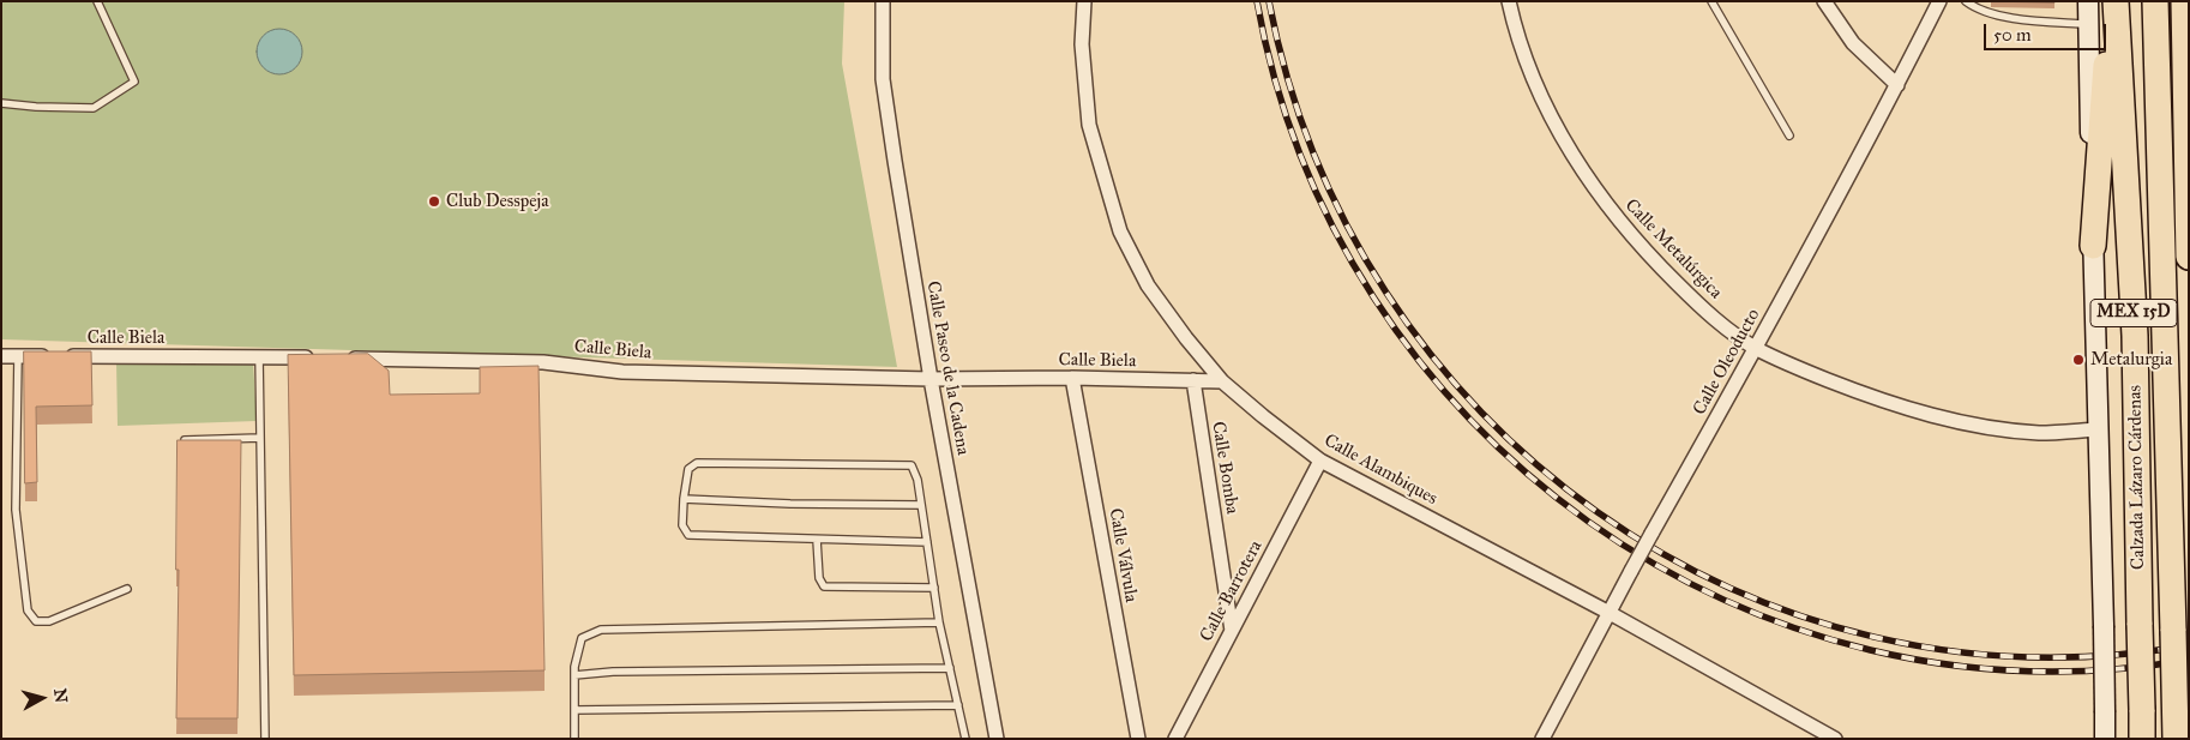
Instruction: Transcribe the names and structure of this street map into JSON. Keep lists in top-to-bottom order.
{
  "streets": {
    "highway": ["MEX 15D", "Calzada Lázaro Cárdenas"],
    "street": [
      "Calle Metalúrgica",
      "Calle Biela",
      "Calle Oleoducto",
      "Calle Paseo de la Cadena",
      "Calle Bomba",
      "Calle Alambiques",
      "Calle Válvula",
      "Calle Barrotera"
    ]
  },
  "crossings": [
    ["Calle Metalúrgica", "Calle Oleoducto"],
    ["Calle Metalúrgica", "Calzada Lázaro Cárdenas"],
    ["Calle Biela", "Calle Paseo de la Cadena"],
    ["Calle Biela", "Calle Bomba"],
    ["Calle Biela", "Calle Alambiques"],
    ["Calle Biela", "Calle Válvula"],
    ["Calle Oleoducto", "Calle Alambiques"],
    ["Calle Bomba", "Calle Barrotera"],
    ["Calle Alambiques", "Calle Barrotera"]
  ],
  "places": ["Club Desspeja", "Metalurgia"],
  "scale_bar": "50 m",
  "north": "right"
}
